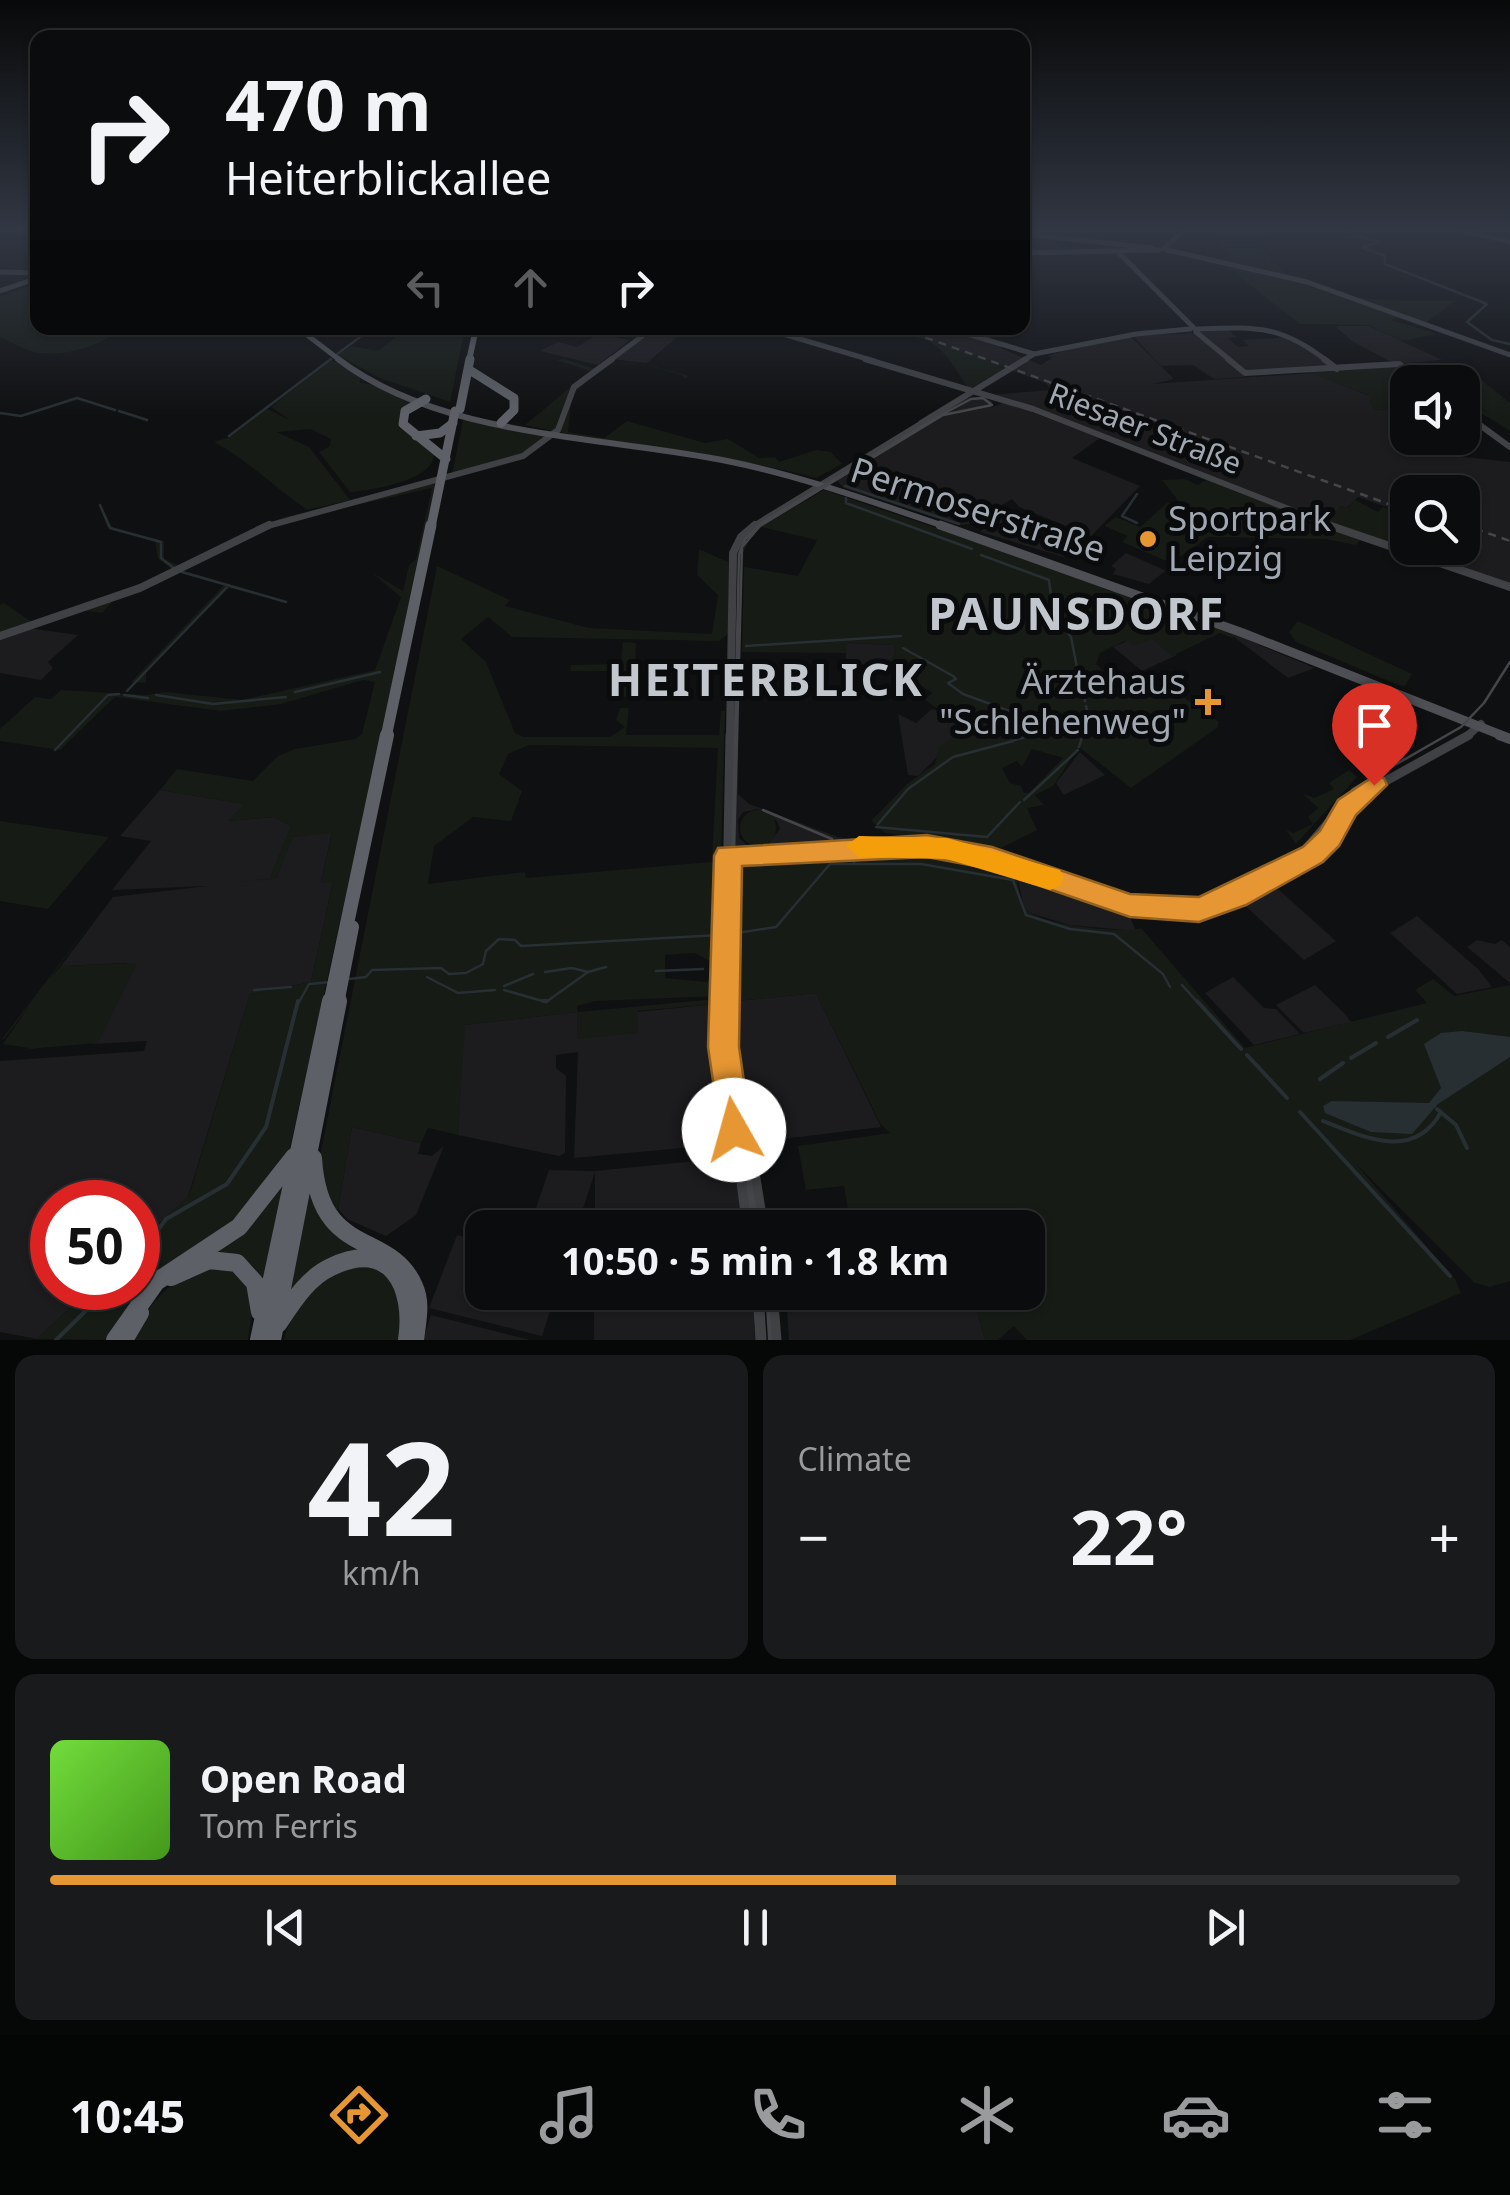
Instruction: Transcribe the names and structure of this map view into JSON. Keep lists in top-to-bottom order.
{
  "streets": {
    "main road": ["Riesaer Straße", "Permoserstraße"]
  },
  "districts": ["PAUNSDORF", "HEITERBLICK"],
  "places": {
    "other": ["Sportpark Leipzig"],
    "health": ["Ärztehaus \"Schlehenweg\""]
  },
  "page": {
    "turn": ["470 m", "Heiterblickallee"],
    "limit": "50",
    "trip": "10:50 · 5 min · 1.8 km",
    "tile": [
      ["42", "km/h"],
      "Climate"
    ],
    "heat": ["−", "22°", "+"],
    "song": ["Open Road", "Tom Ferris"],
    "tabs": "10:45"
  }
}
